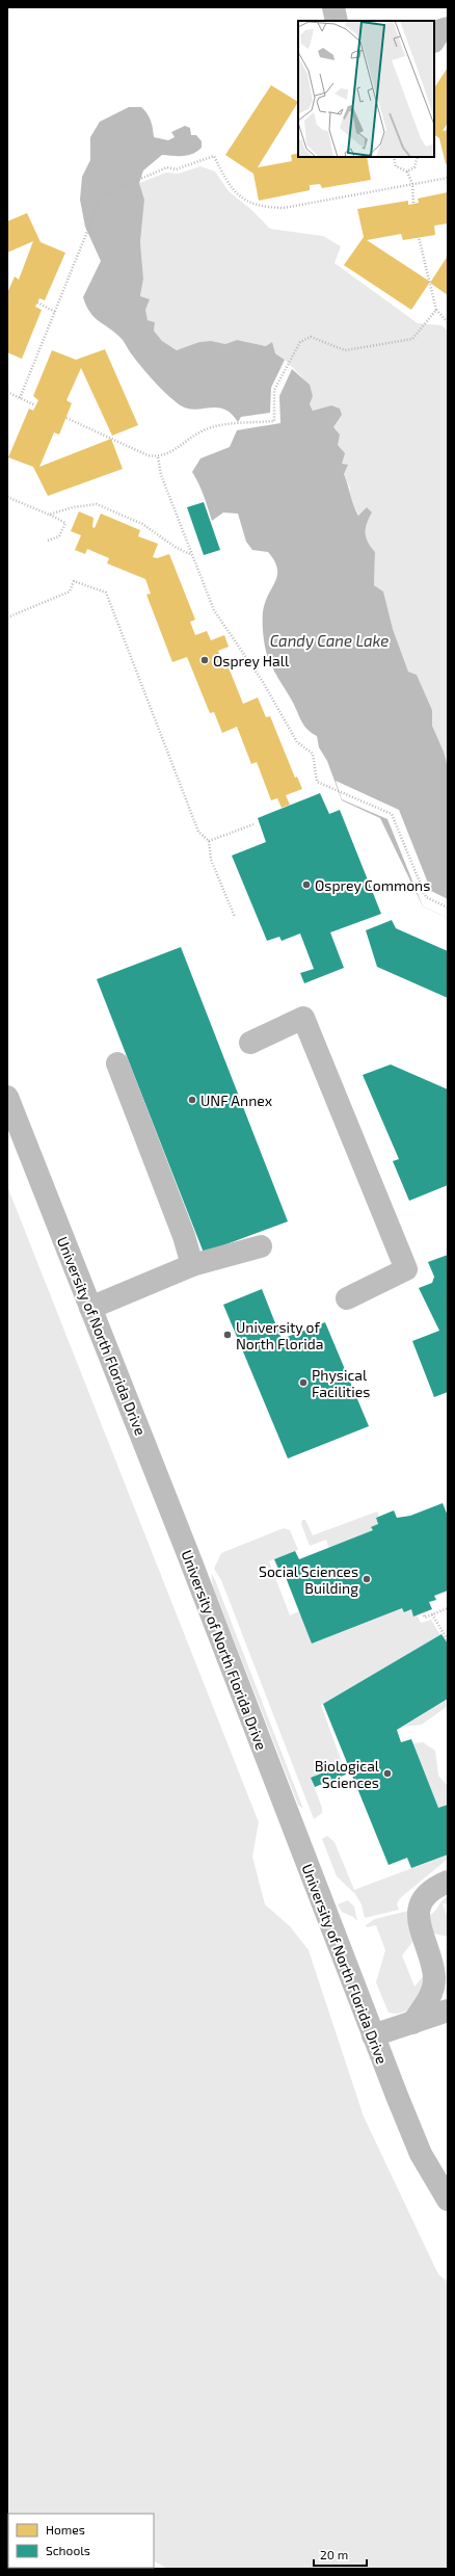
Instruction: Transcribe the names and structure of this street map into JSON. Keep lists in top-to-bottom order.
{
  "streets": {
    "street": ["University of North Florida Drive"]
  },
  "water": ["Candy Cane Lake"],
  "places": [
    "Osprey Hall",
    "Osprey Commons",
    "UNF Annex",
    "University of North Florida",
    "Physical Facilities",
    "Social Sciences Building",
    "Biological Sciences"
  ],
  "legend": ["Homes", "Schools"],
  "scale_bar": "20 m"
}
